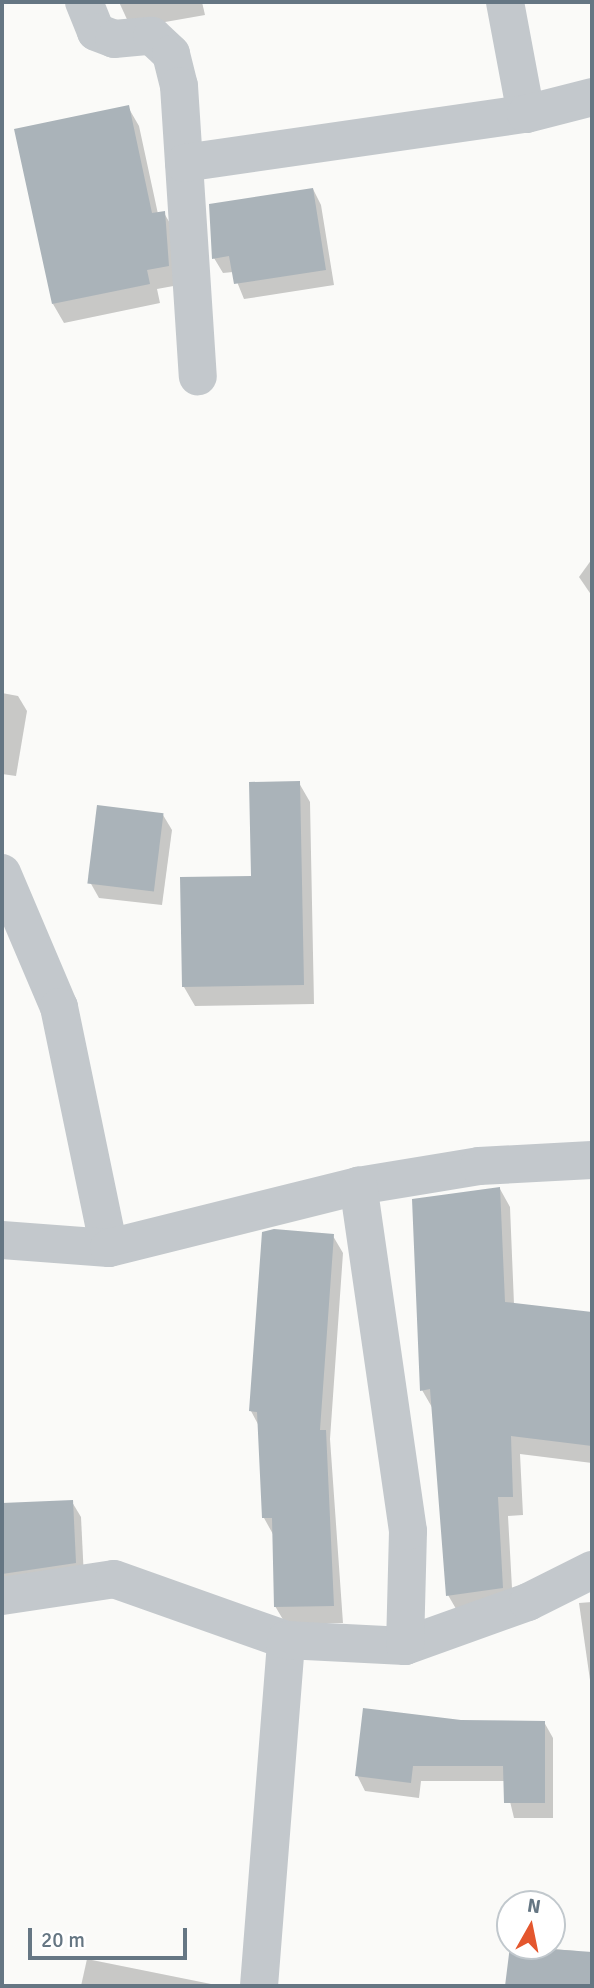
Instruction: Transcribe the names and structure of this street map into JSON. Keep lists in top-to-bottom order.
{
  "scale_bar": "20 m",
  "north": "top"
}
